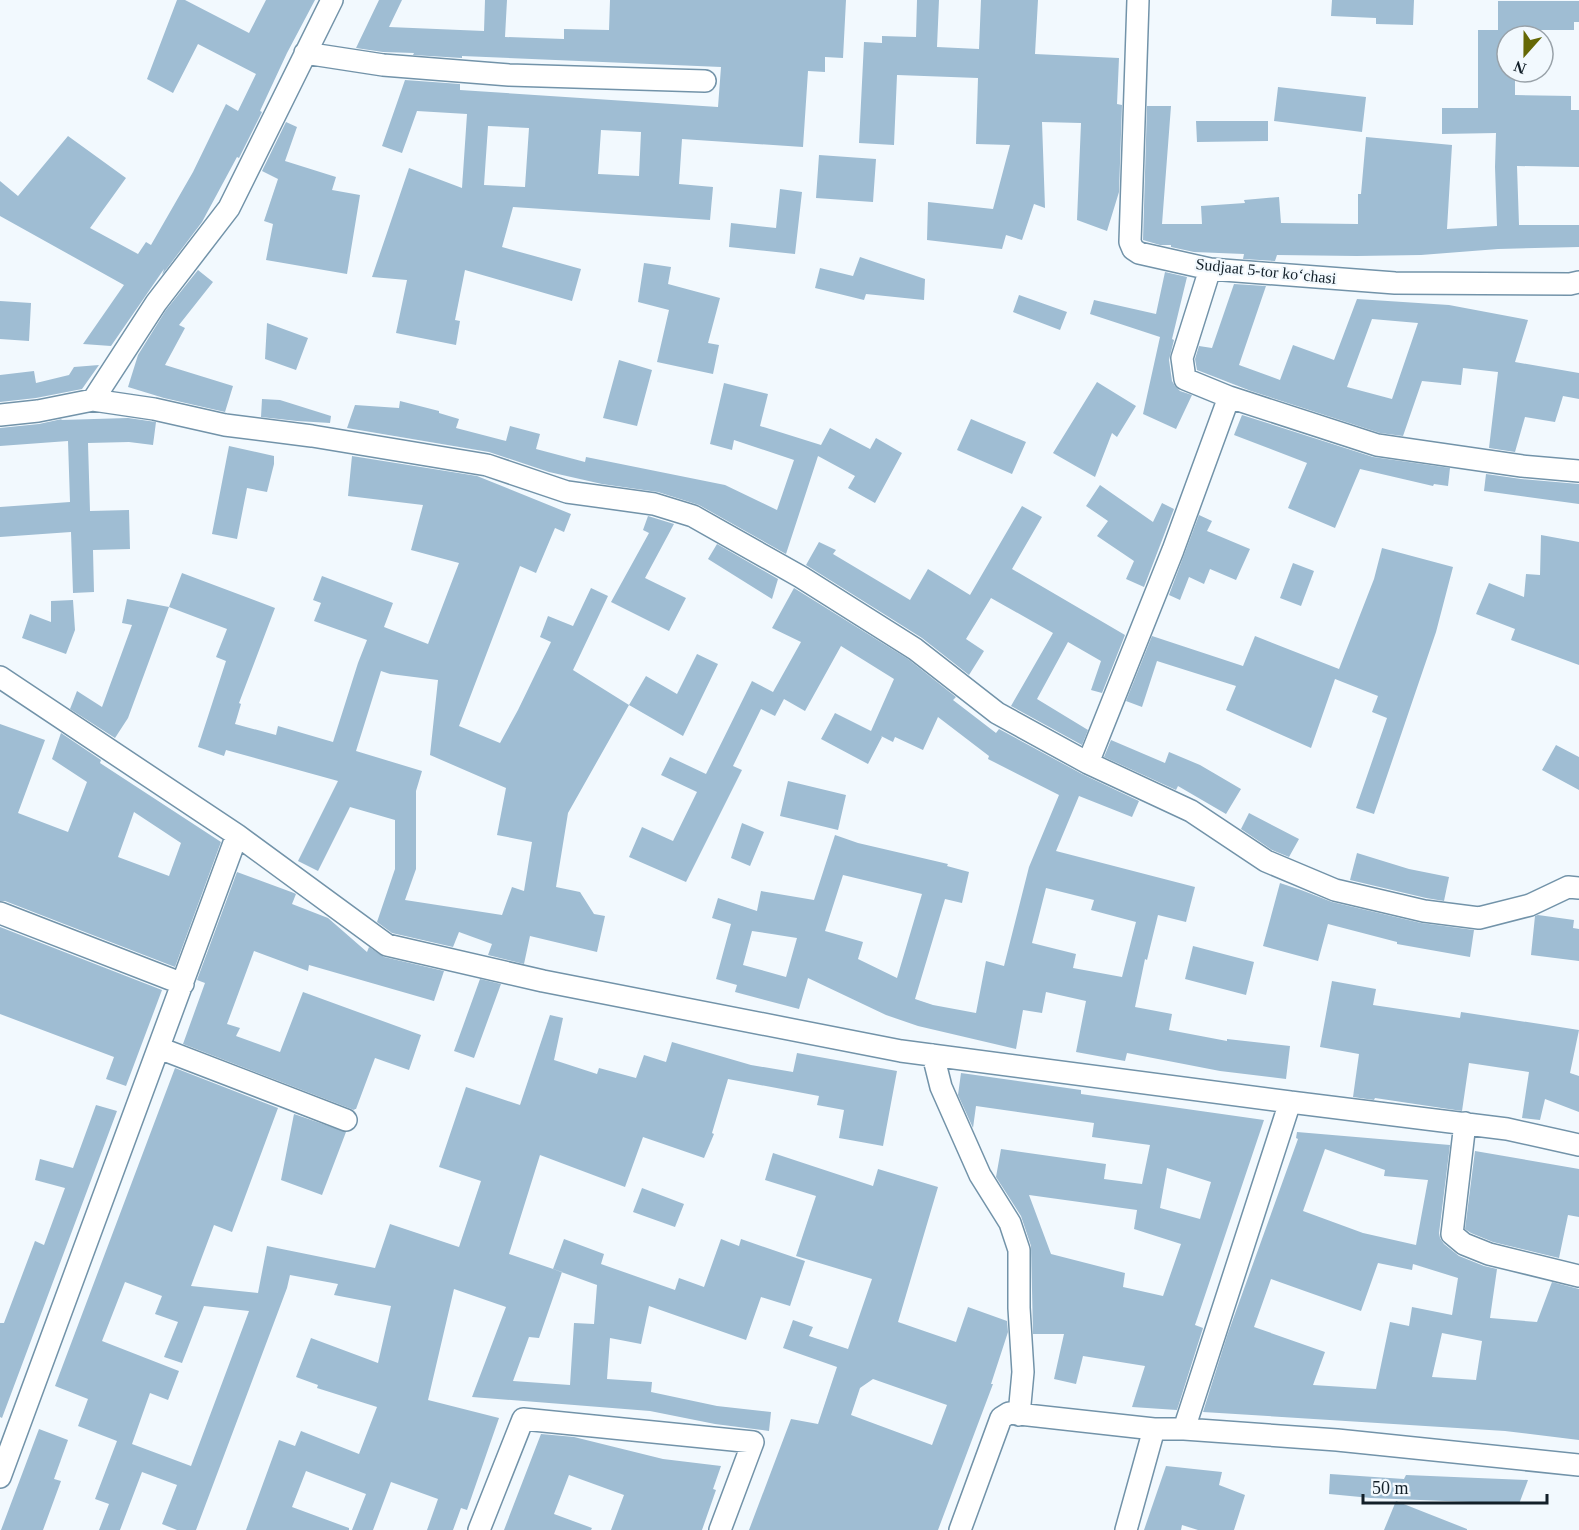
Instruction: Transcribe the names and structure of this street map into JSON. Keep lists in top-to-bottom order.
{
  "streets": {
    "street": ["Sudjaat 5-tor koʻchasi"]
  },
  "scale_bar": "50 m",
  "north": "bottom"
}
